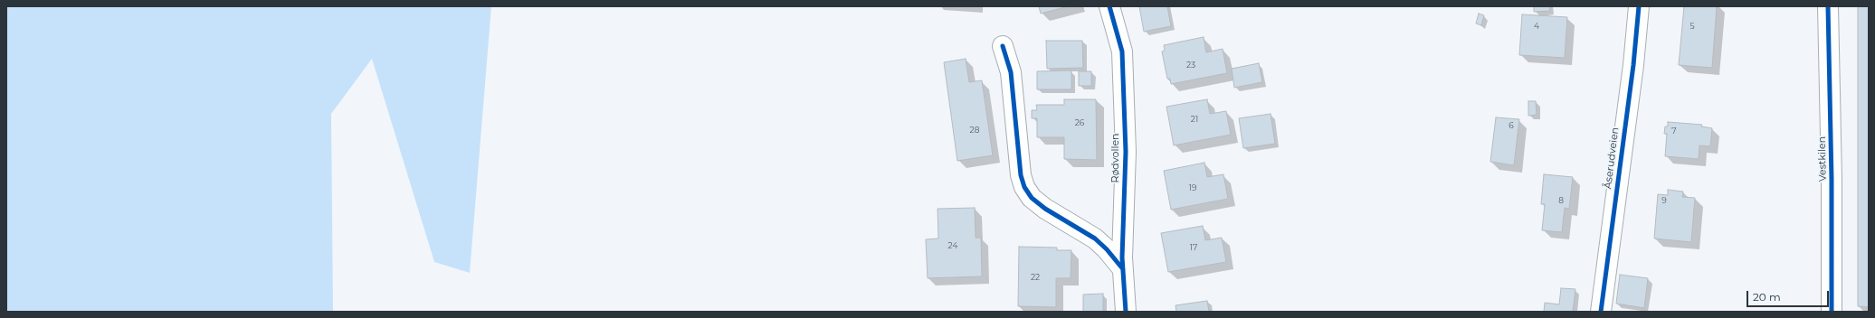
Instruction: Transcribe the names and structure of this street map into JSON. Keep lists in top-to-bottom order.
{
  "streets": {
    "street": ["Rødvollen", "Åserudveien", "Vestkilen"]
  },
  "house_numbers": [
    "4",
    "5",
    "23",
    "21",
    "26",
    "6",
    "28",
    "7",
    "19",
    "8",
    "9",
    "24",
    "17",
    "22"
  ],
  "scale_bar": "20 m"
}
